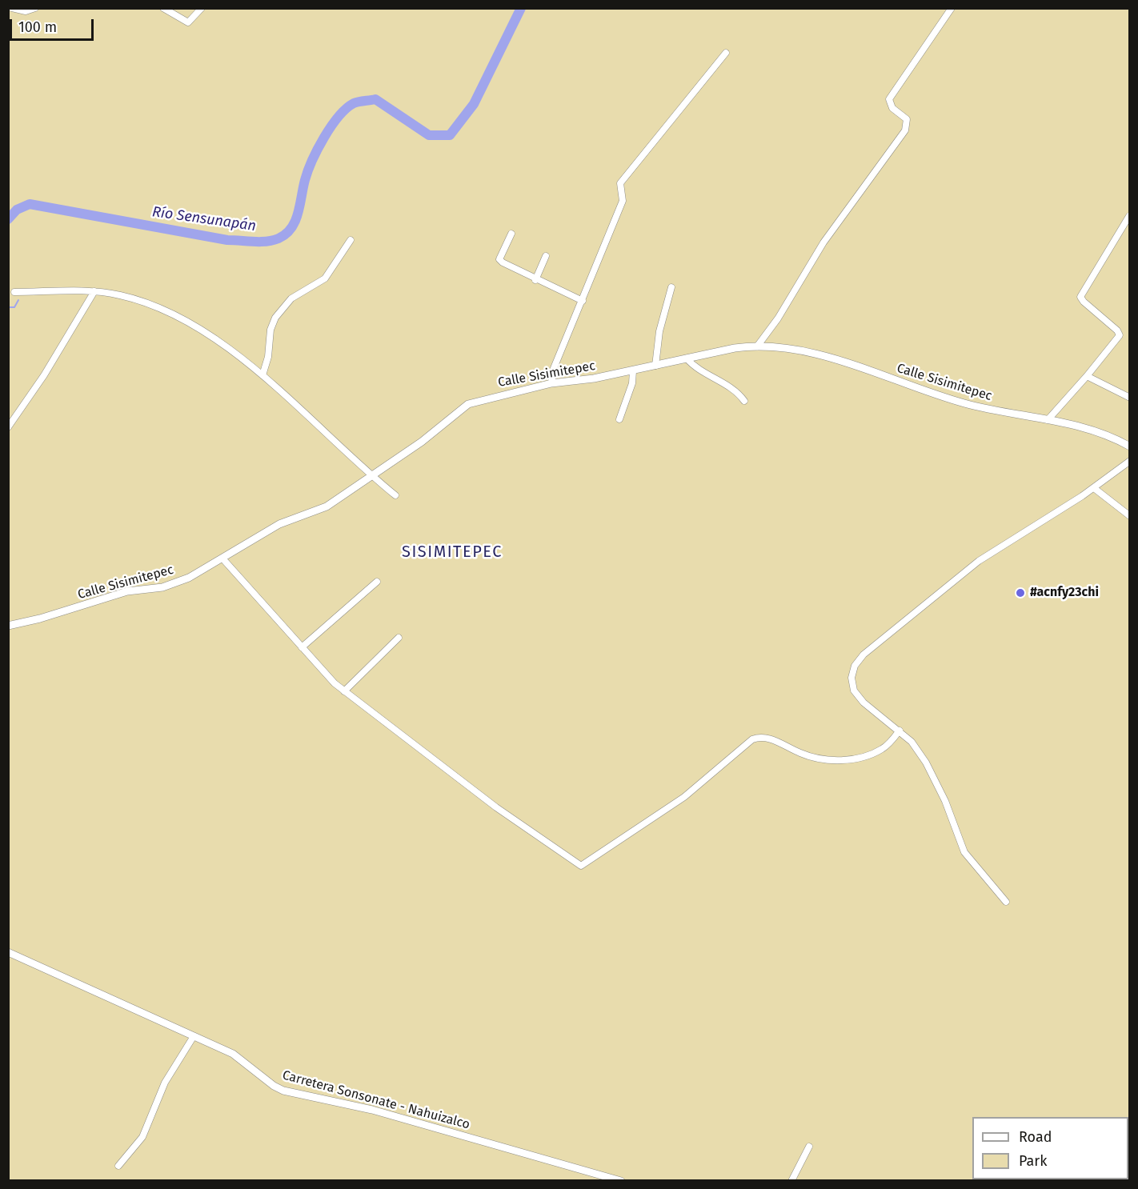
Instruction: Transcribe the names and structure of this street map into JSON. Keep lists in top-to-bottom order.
{
  "streets": {
    "street": ["Calle Sisimitepec", "Carretera Sonsonate - Nahuizalco"]
  },
  "districts": ["SISIMITEPEC"],
  "water": ["Río Sensunapán"],
  "places": ["#acnfy23chi"],
  "legend": ["Road", "Park"],
  "scale_bar": "100 m"
}
